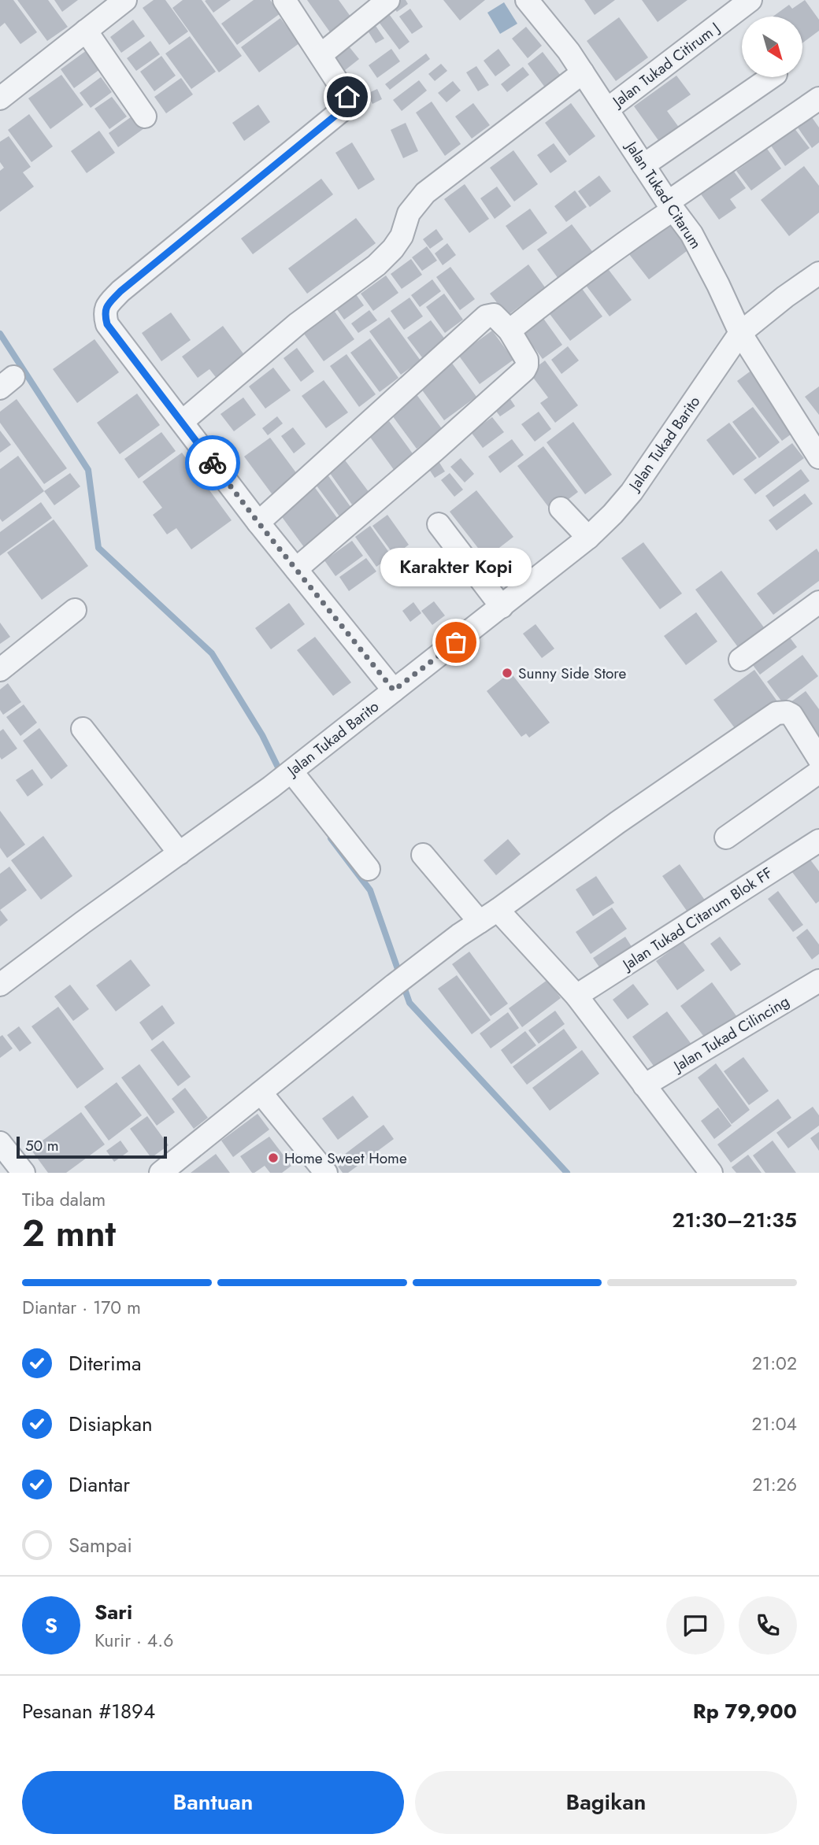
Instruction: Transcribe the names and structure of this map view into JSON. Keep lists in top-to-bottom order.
{
  "streets": {
    "street": [
      "Jalan Tukad Citirum J",
      "Jalan Tukad Citarum",
      "Jalan Tukad Barito",
      "Jalan Tukad Citarum Blok FF",
      "Jalan Tukad Cilincing"
    ]
  },
  "crossings": [
    ["Jalan Tukad Citirum J", "Jalan Tukad Citarum"],
    ["Jalan Tukad Citarum", "Jalan Tukad Barito"]
  ],
  "places": ["Karakter Kopi", "Sunny Side Store", "Home Sweet Home"],
  "scale_bar": "50 m",
  "north": "bottom right",
  "page": {
    "bubble": "Karakter Kopi",
    "scale": "50 m",
    "heading": ["2 mnt", "Tiba dalam", "21:30–21:35"],
    "panel": [
      "Sari",
      "Kurir · 4.6",
      "Pesanan #1894",
      "Rp 79,900"
    ],
    "bar": "Diantar · 170 m",
    "list": [
      ["Diterima", "21:02"],
      ["Disiapkan", "21:04"],
      ["Diantar", "21:26"],
      "Sampai"
    ],
    "round": "S",
    "buttons": ["Bantuan", "Bagikan"]
  }
}
